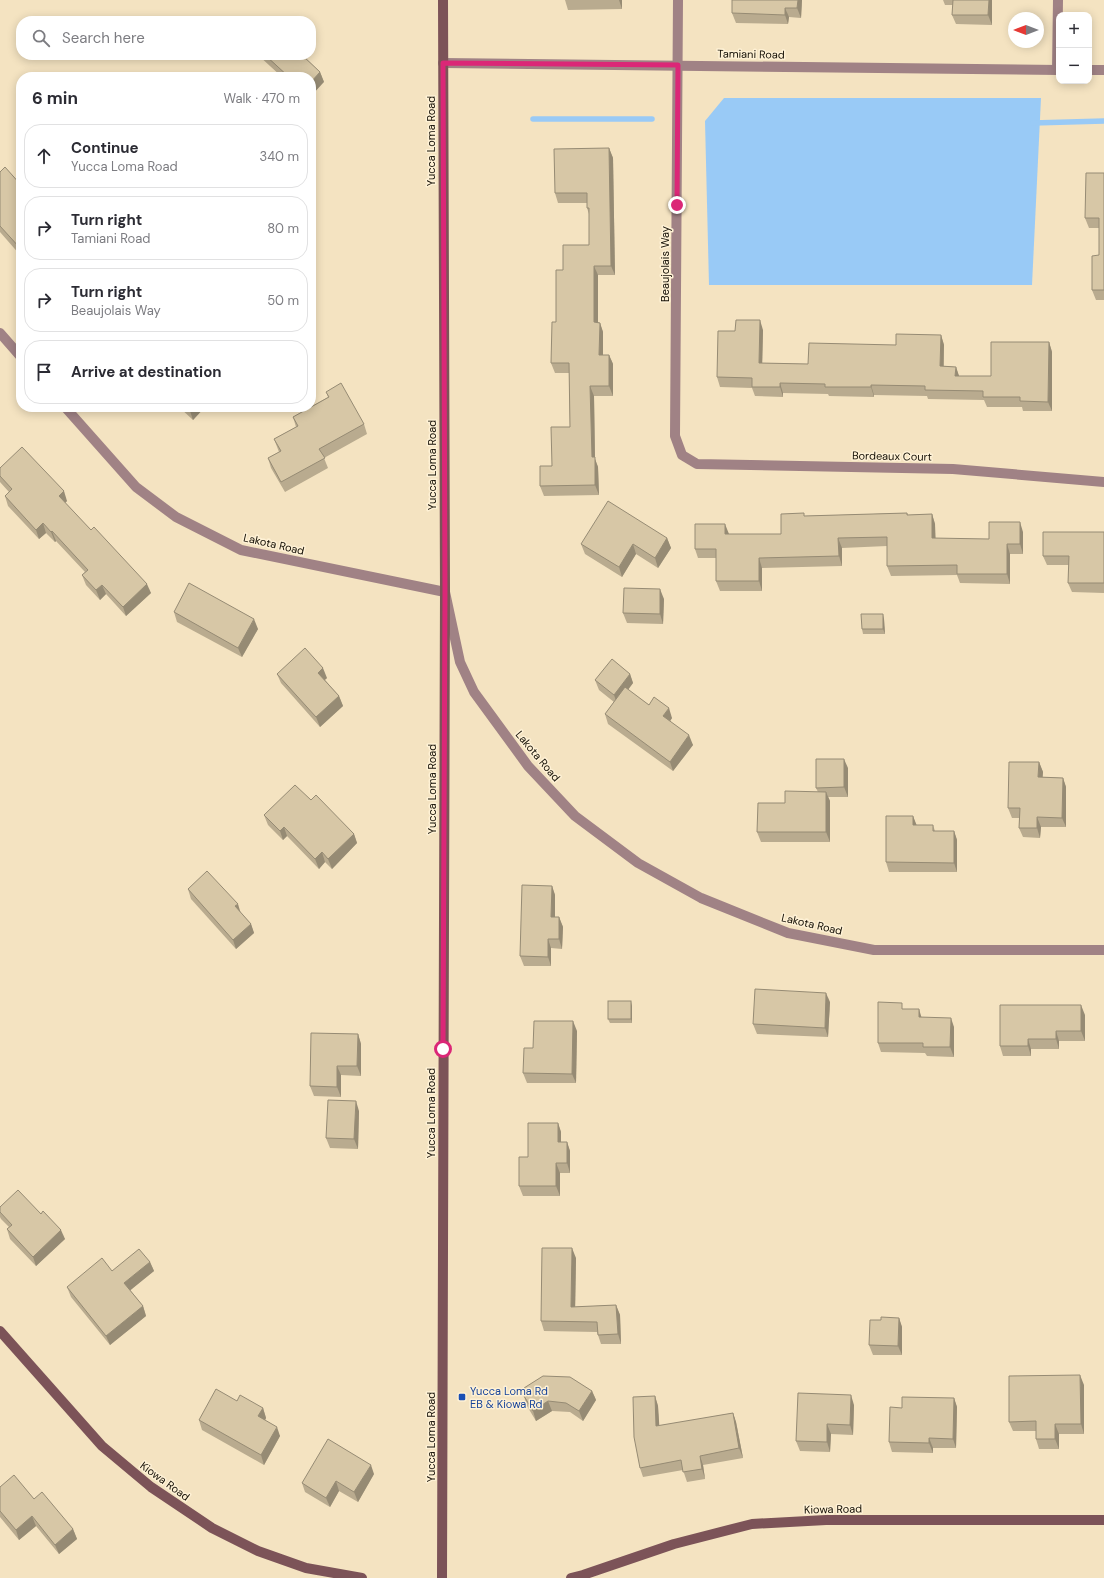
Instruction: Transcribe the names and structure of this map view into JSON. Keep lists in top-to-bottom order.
{
  "streets": {
    "main road": ["Yucca Loma Road", "Kiowa Road"],
    "street": [
      "Tamiani Road",
      "Beaujolais Way",
      "Bordeaux Court",
      "Lakota Road"
    ]
  },
  "crossings": [
    ["Tamiani Road", "Yucca Loma Road"],
    ["Tamiani Road", "Beaujolais Way"],
    ["Yucca Loma Road", "Lakota Road"],
    ["Beaujolais Way", "Bordeaux Court"]
  ],
  "places": {
    "transit": ["Yucca Loma Rd EB & Kiowa Rd"]
  },
  "north": "left",
  "page": {
    "map_buttons": ["+", "−"],
    "search": "Search here",
    "heading": ["6 min", "Walk · 470 m"],
    "list": [
      ["Continue", "Yucca Loma Road", "340 m"],
      ["Turn right", "Tamiani Road", "80 m"],
      ["Turn right", "Beaujolais Way", "50 m"],
      "Arrive at destination"
    ]
  }
}
